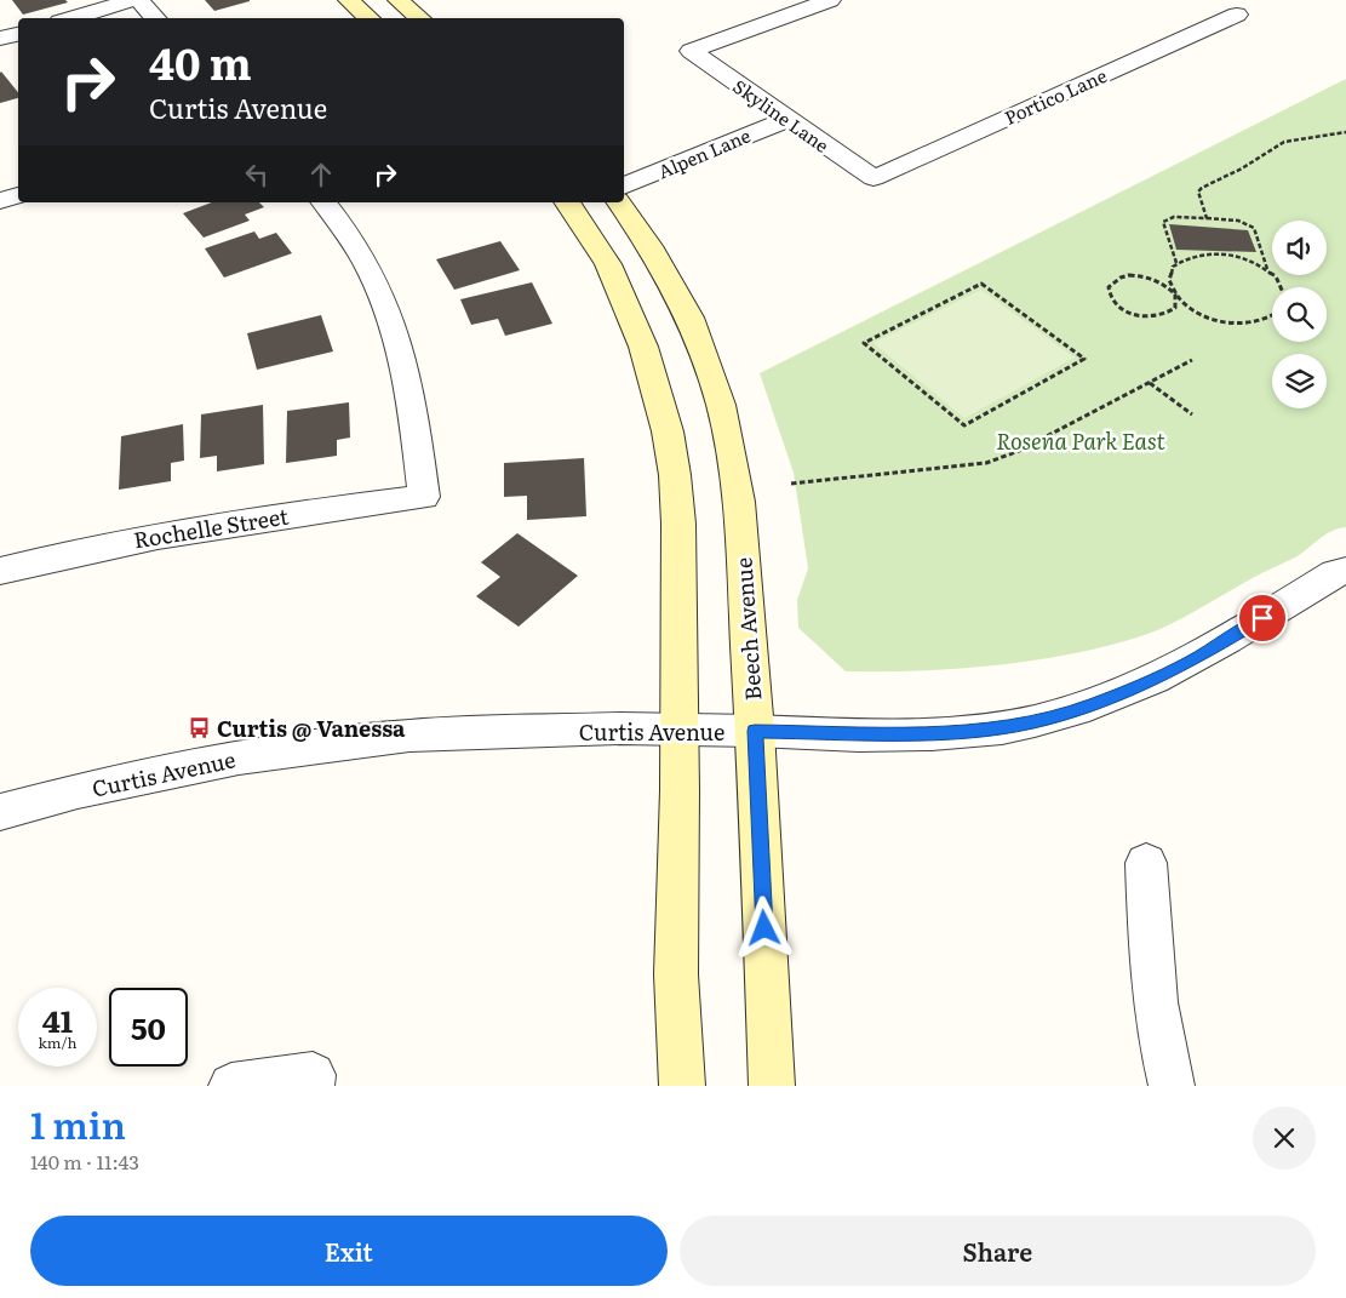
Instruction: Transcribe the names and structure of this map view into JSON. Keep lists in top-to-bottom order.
{
  "streets": {
    "main road": ["Beech Avenue"],
    "street": [
      "Portico Lane",
      "Skyline Lane",
      "Alpen Lane",
      "Rochelle Street",
      "Curtis Avenue"
    ]
  },
  "crossings": [
    ["Portico Lane", "Skyline Lane"],
    ["Skyline Lane", "Alpen Lane"],
    ["Beech Avenue", "Curtis Avenue"]
  ],
  "parks": ["Rosena Park East"],
  "places": {
    "bus stop": ["Curtis @ Vanessa"]
  },
  "page": {
    "turn": ["40 m", "Curtis Avenue"],
    "speed": "41 km/h",
    "limit": "50",
    "heading": ["1 min", "140 m · 11:43"],
    "buttons": ["Exit", "Share"]
  }
}
